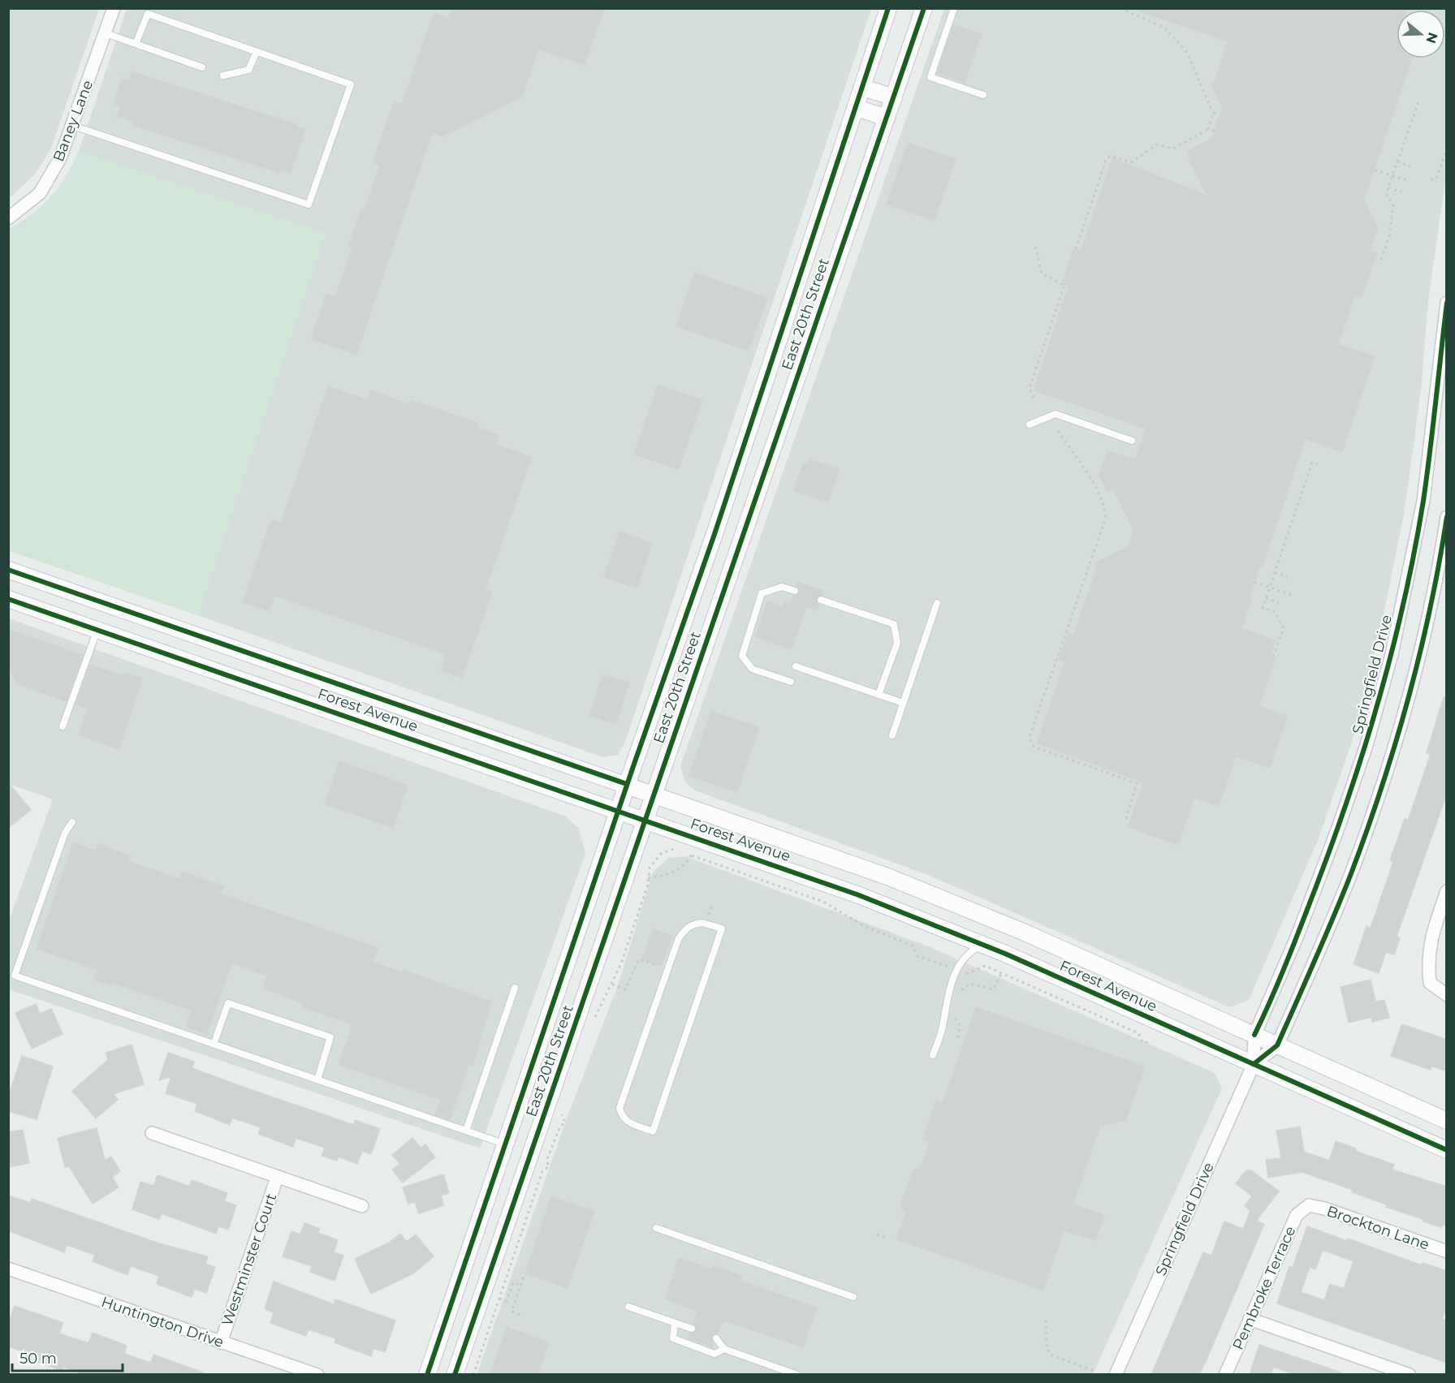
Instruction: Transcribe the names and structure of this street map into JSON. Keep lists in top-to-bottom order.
{
  "streets": {
    "street": [
      "Baney Lane",
      "East 20th Street",
      "Springfield Drive",
      "Forest Avenue",
      "Brockton Lane",
      "Westminster Court",
      "Pembroke Terrace",
      "Huntington Drive"
    ]
  },
  "crossings": [
    ["East 20th Street", "Forest Avenue"],
    ["Springfield Drive", "Forest Avenue"],
    ["Brockton Lane", "Pembroke Terrace"],
    ["Westminster Court", "Huntington Drive"]
  ],
  "scale_bar": "50 m",
  "north": "right"
}
